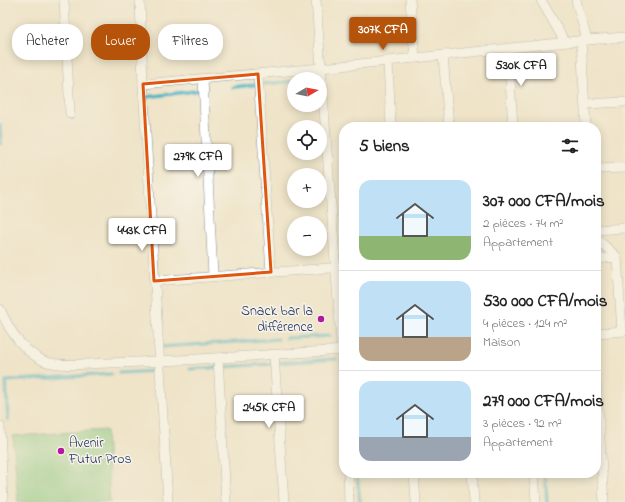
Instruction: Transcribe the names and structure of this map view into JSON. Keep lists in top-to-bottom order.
{
  "places": ["Snack bar la différence", "Avenir Futur Pros"],
  "north": "right",
  "page": {
    "price": [
      "307K CFA",
      "530K CFA",
      "279K CFA",
      "443K CFA",
      "245K CFA"
    ],
    "chip": ["Acheter", "Louer", "Filtres"],
    "map_buttons": ["+", "−"],
    "heading": "5 biens",
    "list": [
      {
        "name": "307 000 CFA/mois",
        "note": "2 pièces · 74 m² · Appartement"
      },
      {
        "name": "530 000 CFA/mois",
        "note": "4 pièces · 124 m² · Maison"
      },
      {
        "name": "279 000 CFA/mois",
        "note": "3 pièces · 92 m² · Appartement"
      }
    ]
  }
}
